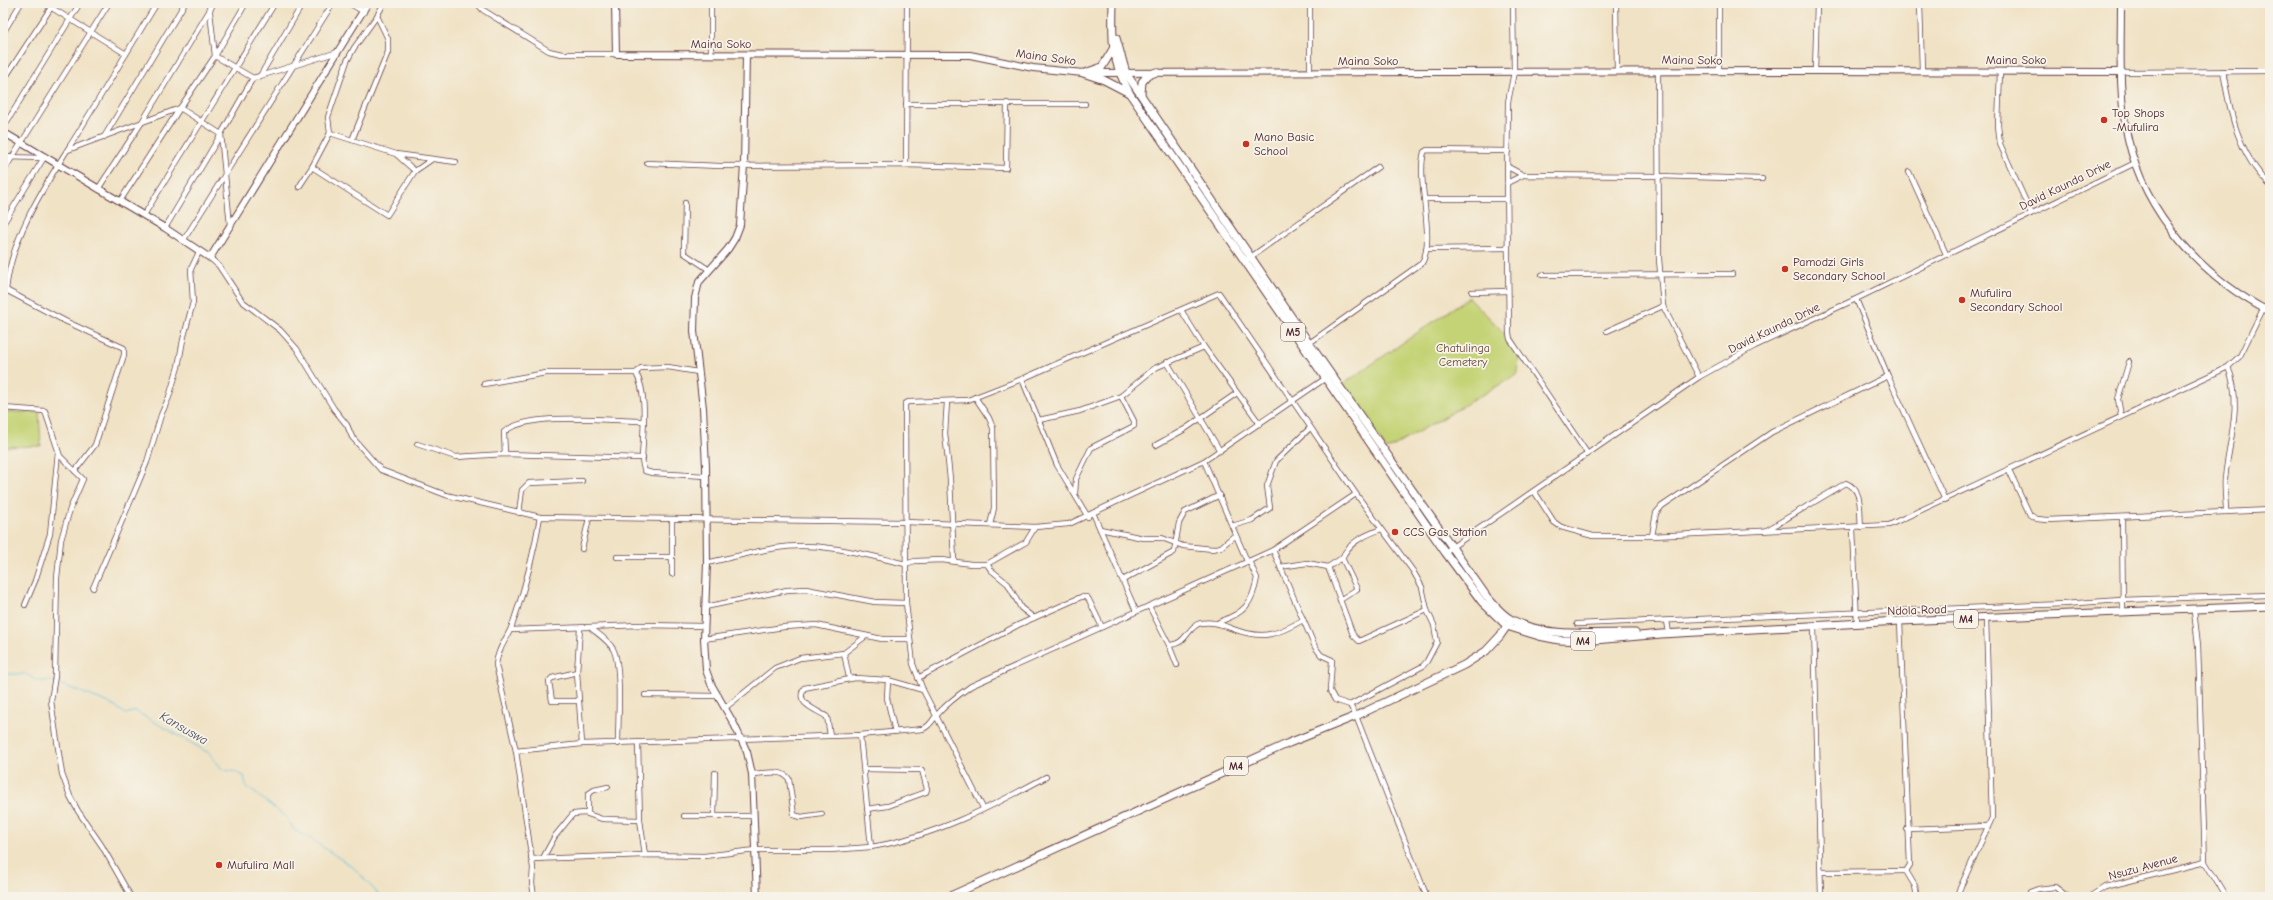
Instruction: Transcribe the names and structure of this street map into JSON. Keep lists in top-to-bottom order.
{
  "streets": {
    "main road": ["M5", "Ndola Road", "M4"],
    "street": ["Maina Soko", "David Kaunda Drive", "Nsuzu Avenue"]
  },
  "crossings": [
    ["Maina Soko", "M5"],
    ["David Kaunda Drive", "M5"],
    ["M5", "Ndola Road"],
    ["M5", "M4"],
    ["Ndola Road", "M4"]
  ],
  "water": ["Kansuswa"],
  "parks": ["Chatulinga Cemetery"],
  "places": [
    "Top Shops -Mufulira",
    "Mano Basic School",
    "Pamodzi Girls Secondary School",
    "Mufulira Secondary School",
    "CCS Gas Station",
    "Mufulira Mall"
  ]
}
